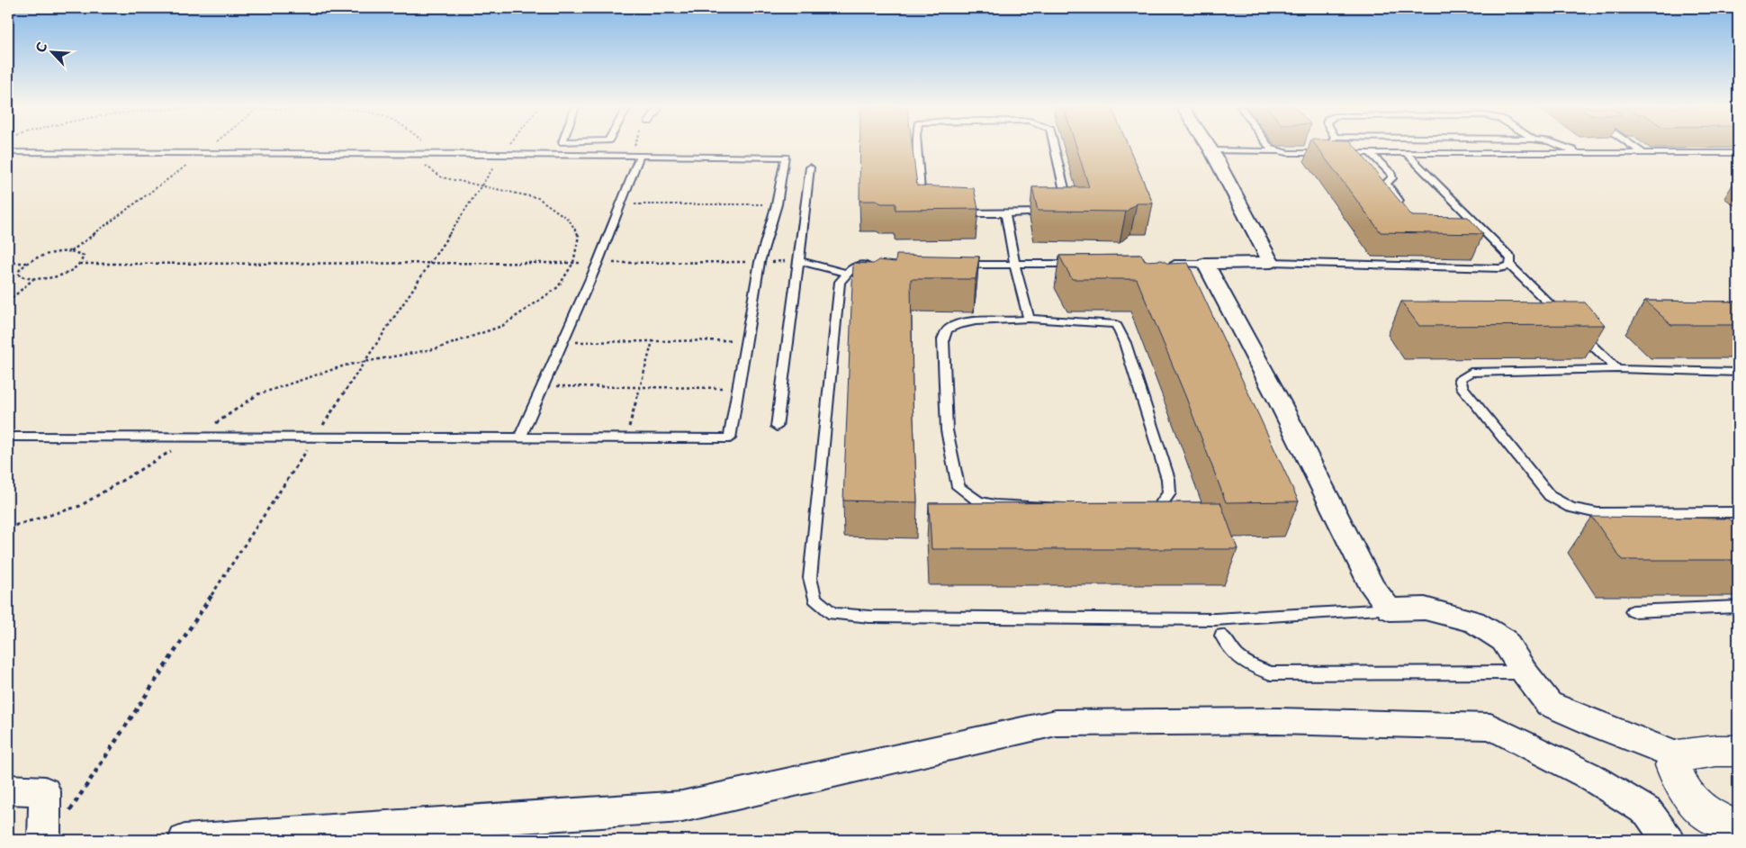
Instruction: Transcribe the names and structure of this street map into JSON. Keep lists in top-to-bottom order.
{
  "north": "top left"
}
